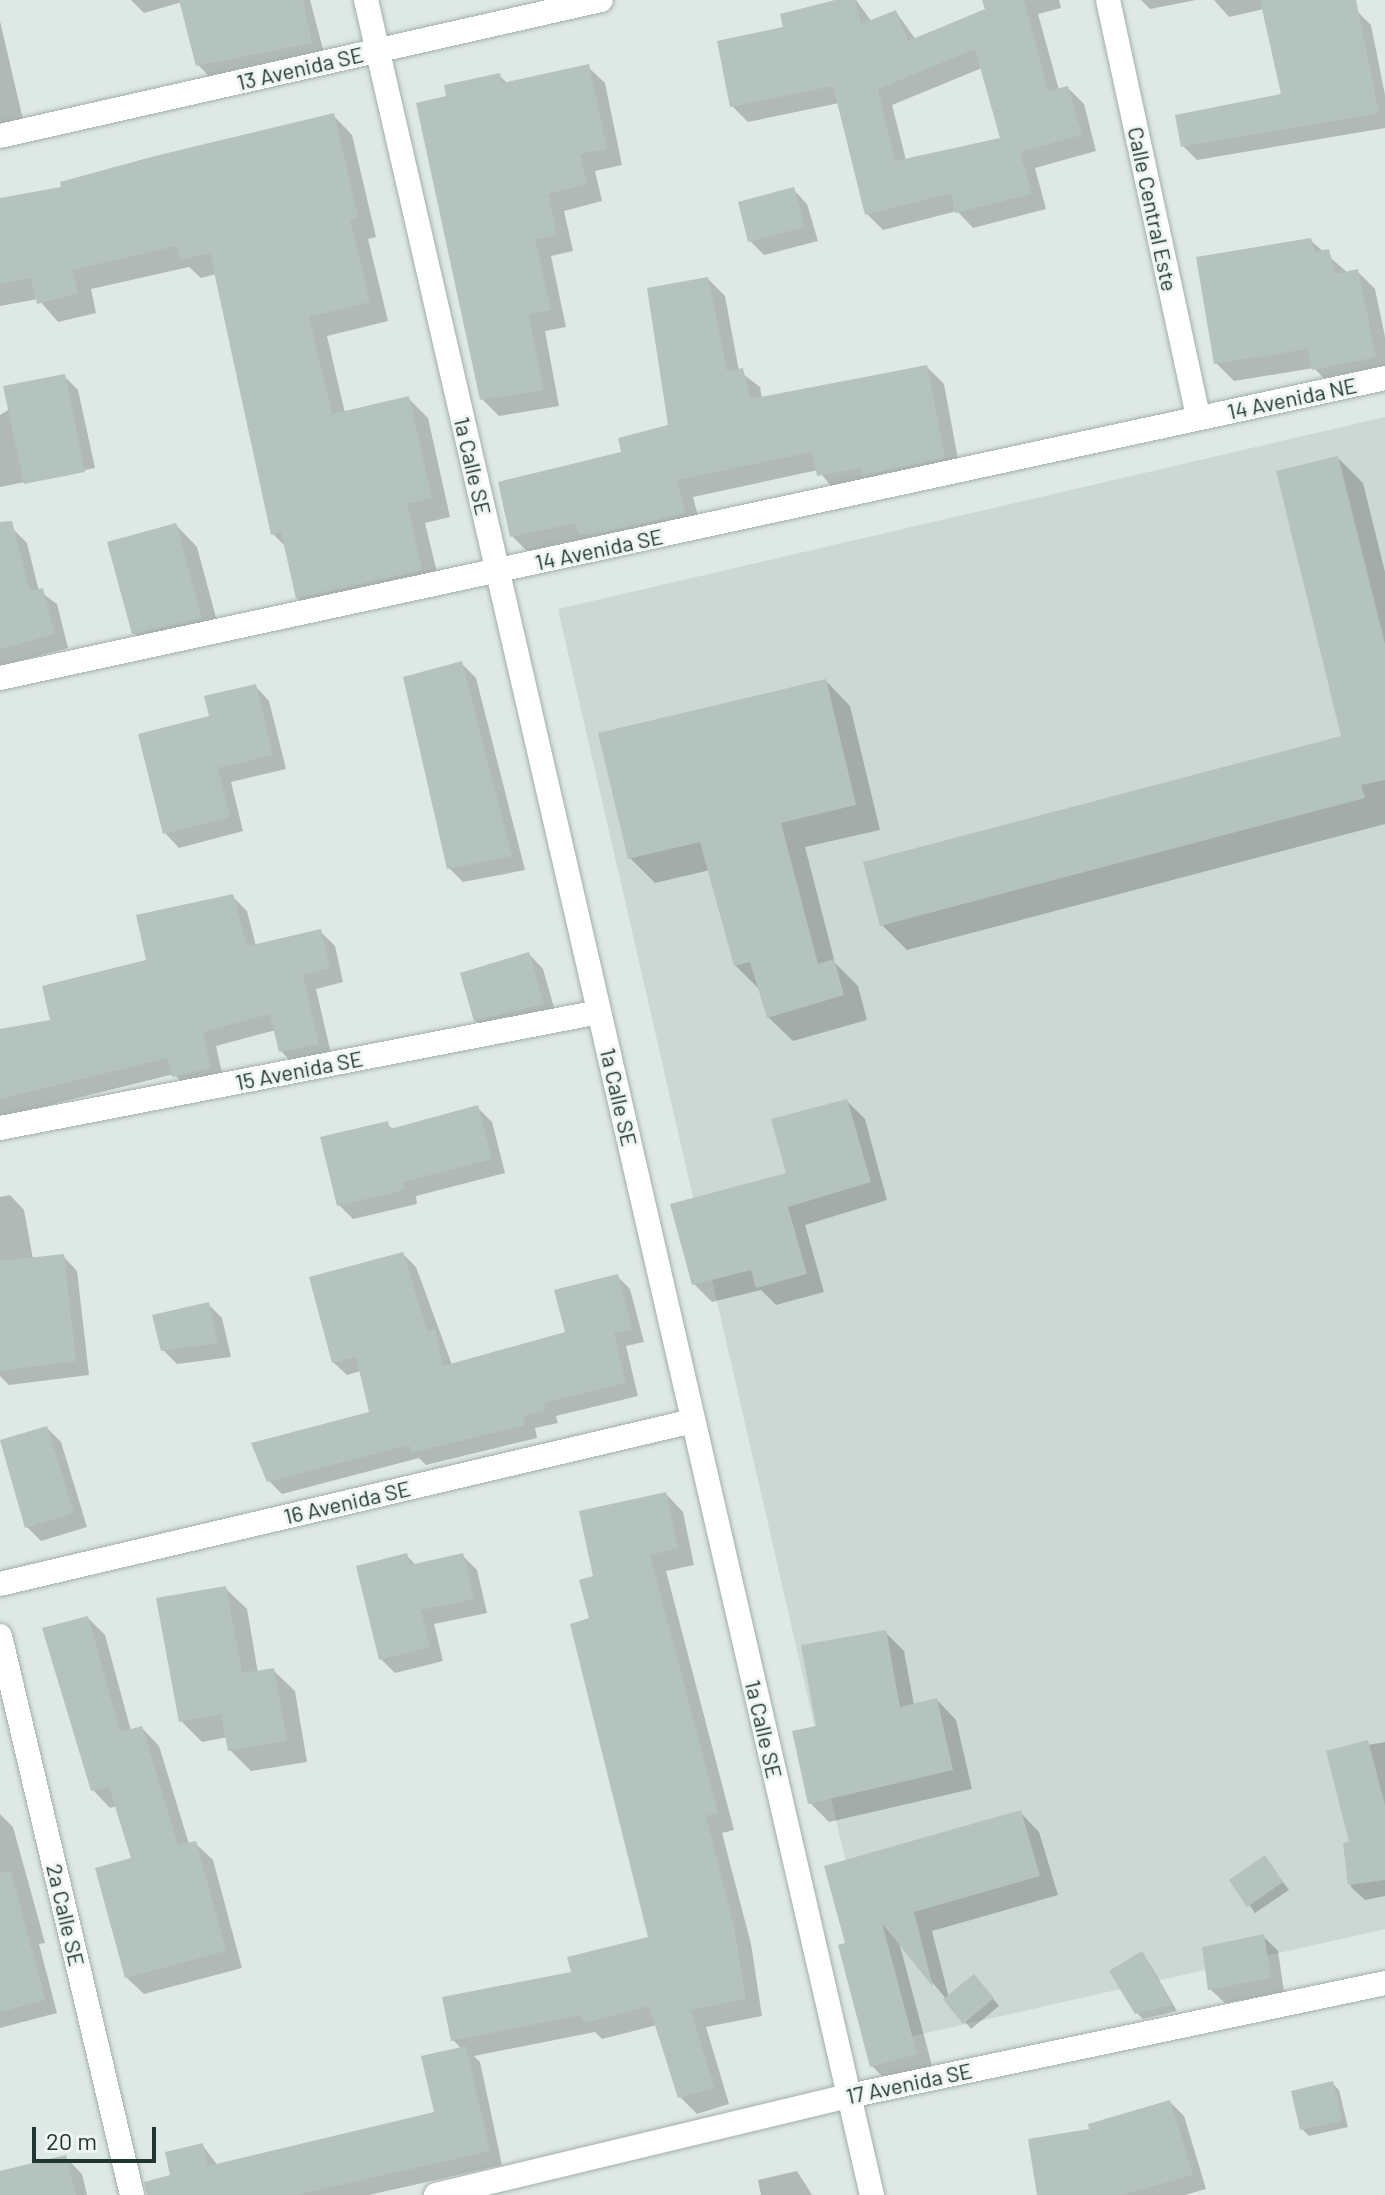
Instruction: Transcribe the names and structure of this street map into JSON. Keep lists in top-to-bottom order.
{
  "streets": {
    "street": [
      "13 Avenida SE",
      "Calle Central Este",
      "14 Avenida NE",
      "1a Calle SE",
      "14 Avenida SE",
      "15 Avenida SE",
      "16 Avenida SE",
      "2a Calle SE",
      "17 Avenida SE"
    ]
  },
  "crossings": [
    ["13 Avenida SE", "1a Calle SE"],
    ["Calle Central Este", "14 Avenida NE"],
    ["Calle Central Este", "14 Avenida SE"],
    ["14 Avenida NE", "14 Avenida SE"],
    ["1a Calle SE", "14 Avenida SE"],
    ["1a Calle SE", "15 Avenida SE"],
    ["1a Calle SE", "16 Avenida SE"],
    ["1a Calle SE", "17 Avenida SE"]
  ],
  "scale_bar": "20 m"
}
